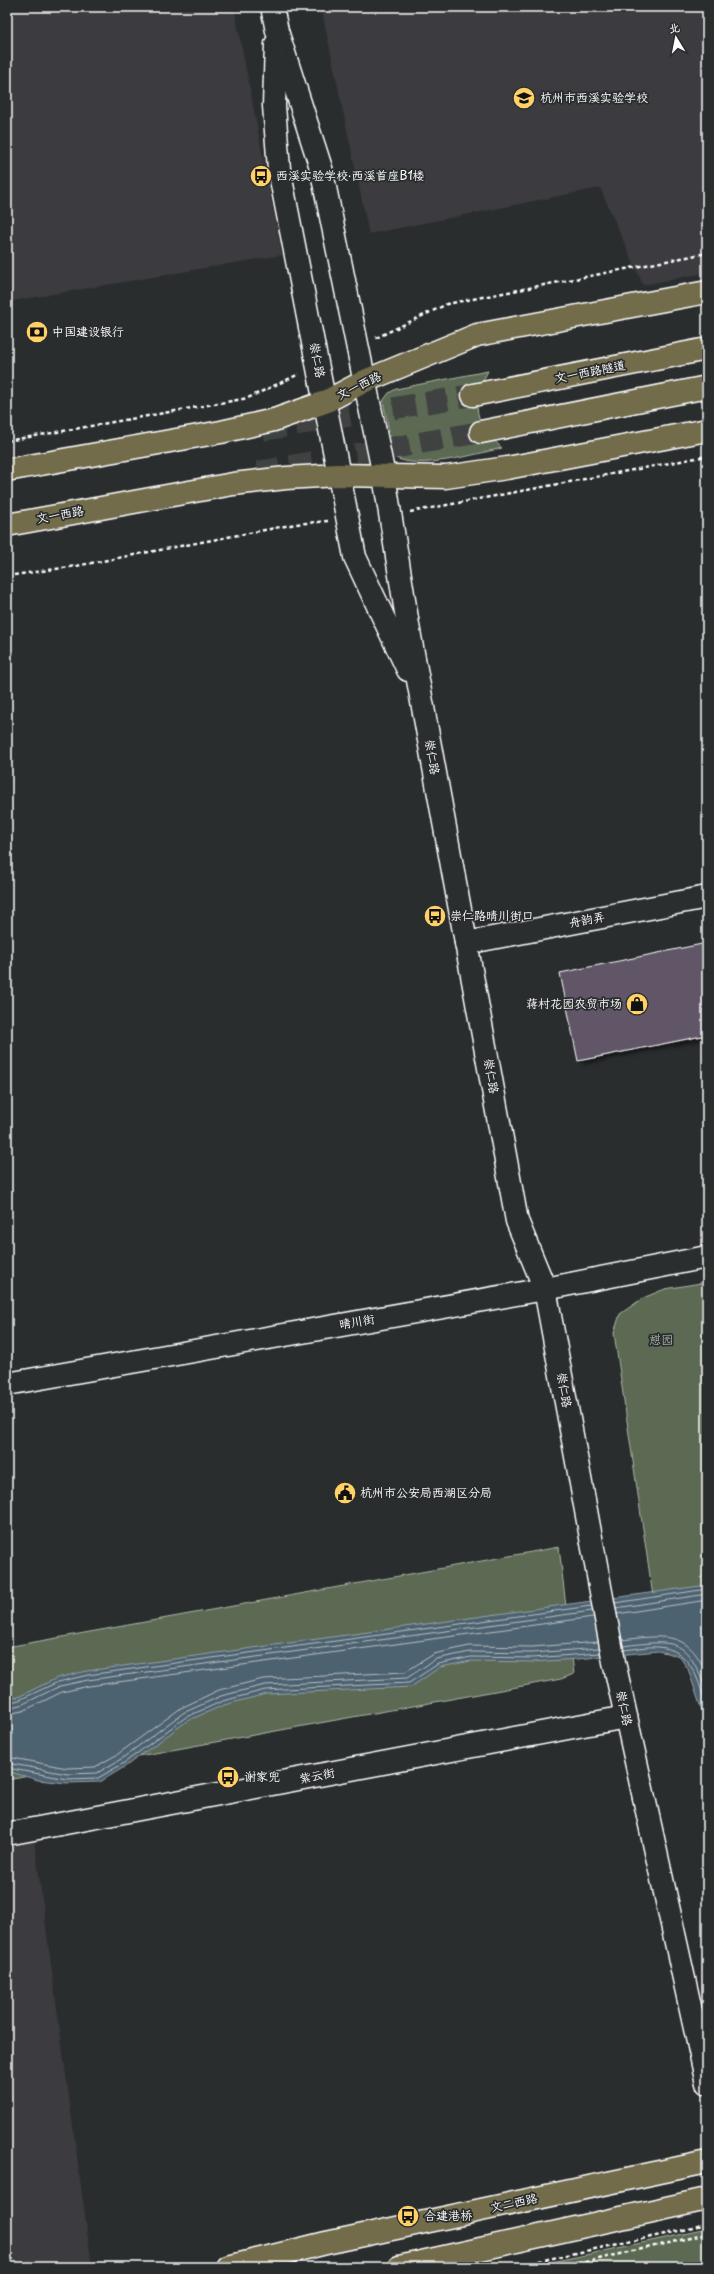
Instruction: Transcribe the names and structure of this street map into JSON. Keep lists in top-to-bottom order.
{
  "streets": {
    "main road": ["文一西路隧道", "文一西路", "文二西路"],
    "street": [
      "崇仁路",
      "舟韵弄",
      "晴川街",
      "紫云街"
    ]
  },
  "crossings": [
    ["崇仁路", "文一西路"],
    ["崇仁路", "舟韵弄"],
    ["崇仁路", "晴川街"],
    ["崇仁路", "紫云街"]
  ],
  "parks": ["憇园"],
  "places": {
    "school or university": ["杭州市西溪实验学校"],
    "bus stop": [
      "西溪实验学校·西溪首座B1楼",
      "崇仁路晴川街口",
      "谢家兜",
      "合建港桥"
    ],
    "bank": ["中国建设银行"],
    "shop": ["蒋村花园农贸市场"],
    "public building": ["杭州市公安局西湖区分局"]
  },
  "north": "top"
}
